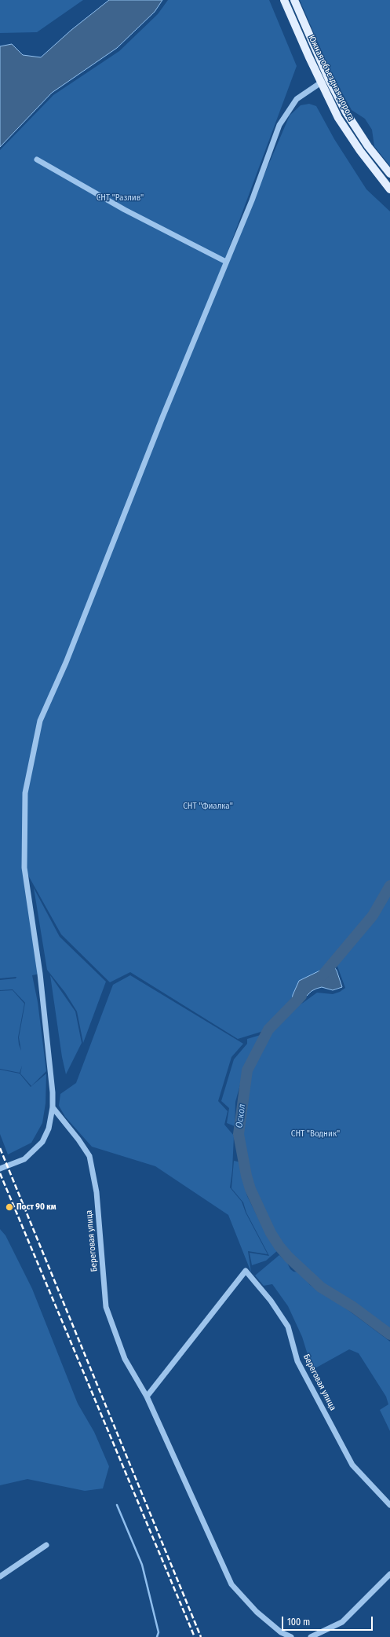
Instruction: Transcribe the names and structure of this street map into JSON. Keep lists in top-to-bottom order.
{
  "streets": {
    "main road": ["Южная объездная дорога"],
    "street": ["Береговая улица"]
  },
  "water": ["Оскол"],
  "parks": ["СНТ \"Разлив\"", "СНТ \"Фиалка\"", "СНТ \"Водник\""],
  "places": ["Пост 90 км"],
  "scale_bar": "100 m"
}
